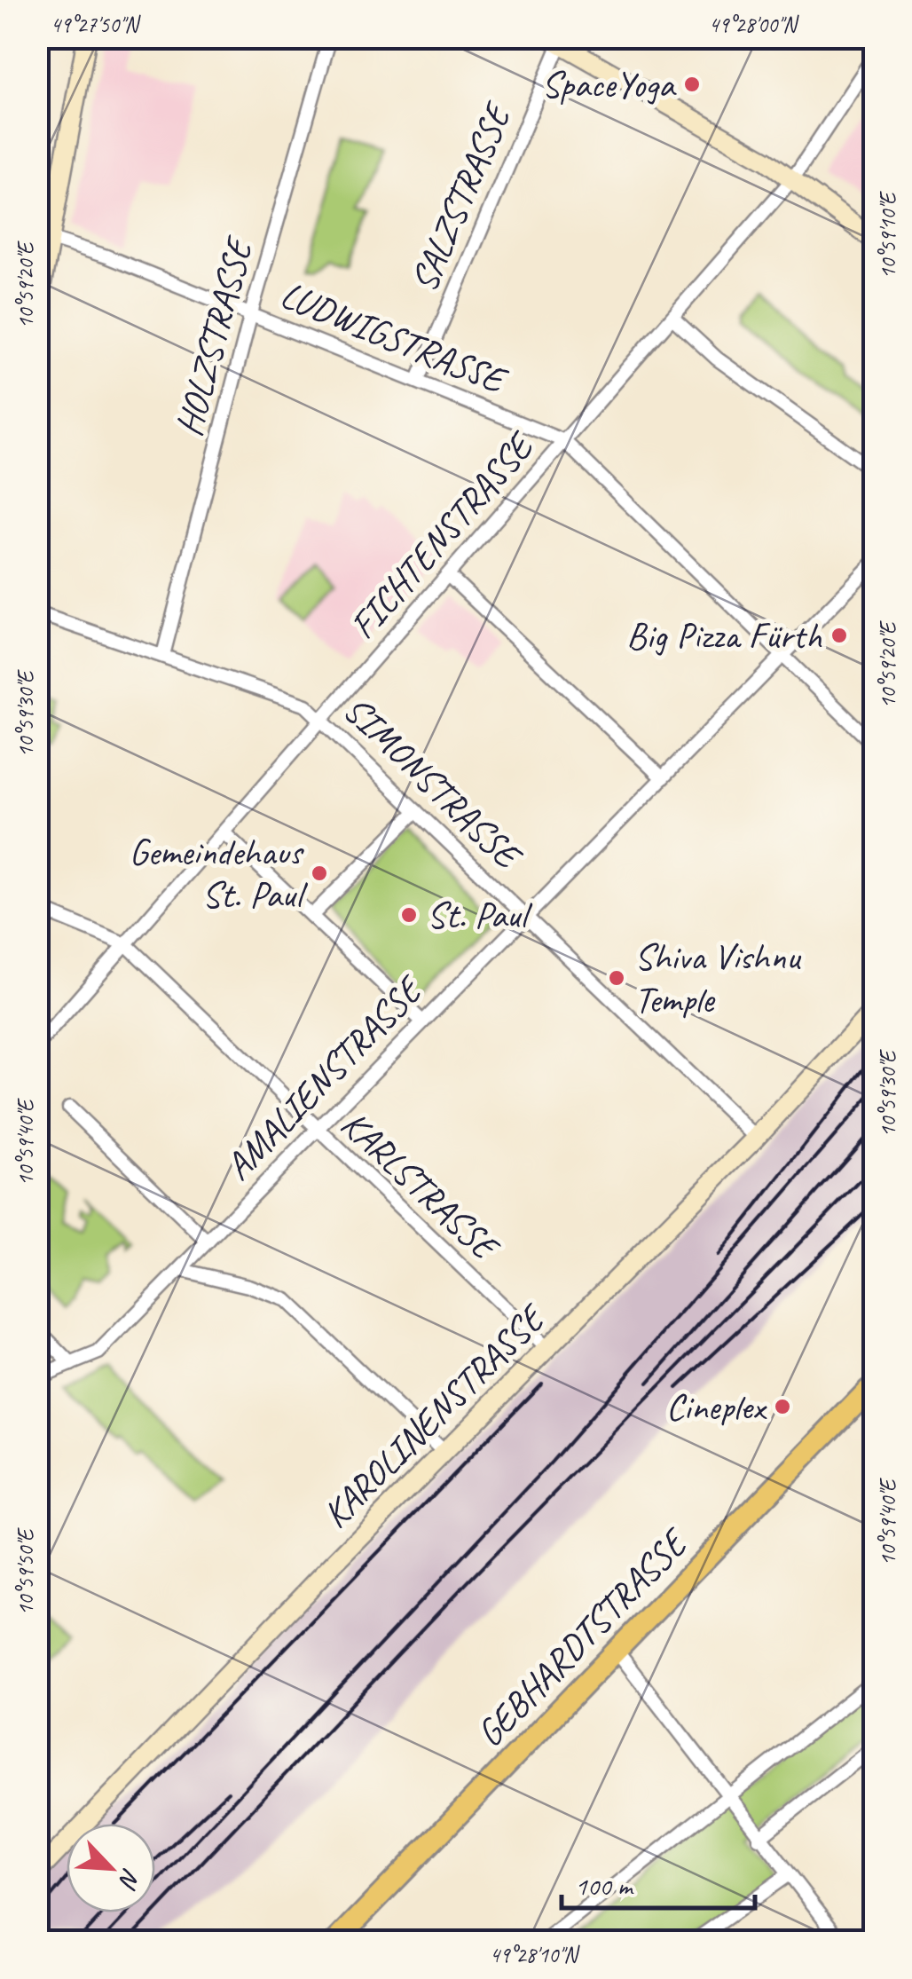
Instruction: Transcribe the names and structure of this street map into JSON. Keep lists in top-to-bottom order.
{
  "streets": {
    "main road": ["GEBHARDTSTRASSE"],
    "street": [
      "SALZSTRASSE",
      "LUDWIGSTRASSE",
      "HOLZSTRASSE",
      "FICHTENSTRASSE",
      "SIMONSTRASSE",
      "AMALIENSTRASSE",
      "KARLSTRASSE",
      "KAROLINENSTRASSE"
    ]
  },
  "crossings": [
    ["SALZSTRASSE", "LUDWIGSTRASSE"],
    ["LUDWIGSTRASSE", "HOLZSTRASSE"],
    ["LUDWIGSTRASSE", "FICHTENSTRASSE"],
    ["LUDWIGSTRASSE", "AMALIENSTRASSE"],
    ["HOLZSTRASSE", "SIMONSTRASSE"],
    ["FICHTENSTRASSE", "SIMONSTRASSE"],
    ["FICHTENSTRASSE", "KARLSTRASSE"],
    ["SIMONSTRASSE", "AMALIENSTRASSE"],
    ["SIMONSTRASSE", "KAROLINENSTRASSE"],
    ["AMALIENSTRASSE", "KARLSTRASSE"],
    ["KARLSTRASSE", "KAROLINENSTRASSE"]
  ],
  "places": [
    "SpaceYoga",
    "Big Pizza Fürth",
    "Gemeindehaus St. Paul",
    "St. Paul",
    "Shiva Vishnu Temple",
    "Cineplex"
  ],
  "scale_bar": "100 m",
  "north": "bottom right",
  "coordinates": [
    "49°27'50\"N",
    "49°28'00\"N",
    "10°59'10\"E",
    "10°59'20\"E",
    "10°59'30\"E",
    "10°59'40\"E",
    "10°59'50\"E",
    "49°28'10\"N"
  ]
}
